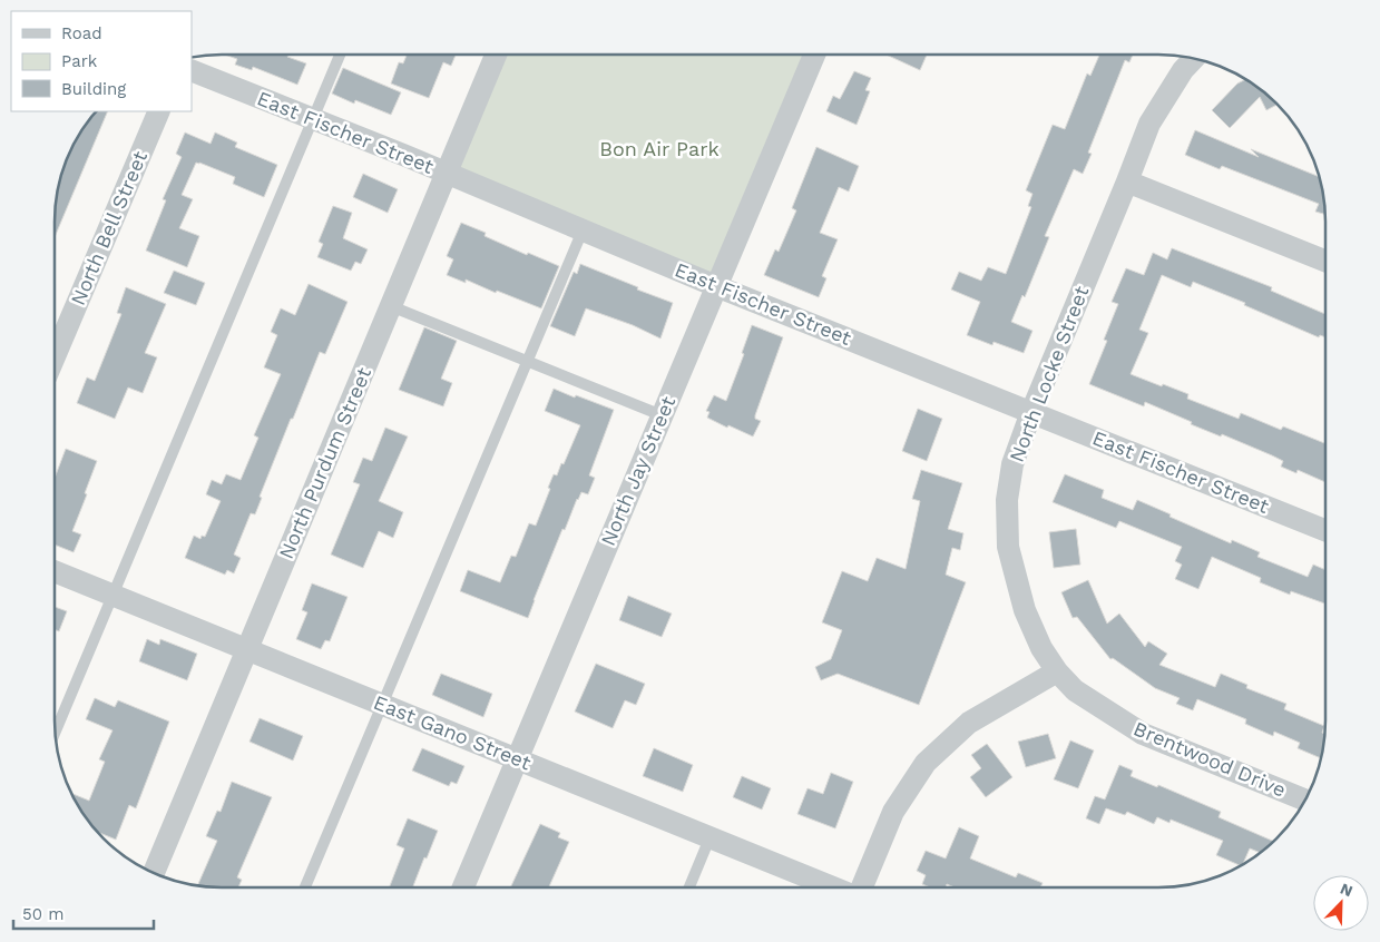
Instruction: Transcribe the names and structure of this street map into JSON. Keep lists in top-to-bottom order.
{
  "streets": {
    "street": [
      "East Fischer Street",
      "North Bell Street",
      "North Locke Street",
      "North Purdum Street",
      "North Jay Street",
      "East Gano Street",
      "Brentwood Drive"
    ]
  },
  "crossings": [
    ["East Fischer Street", "North Locke Street"],
    ["East Fischer Street", "North Purdum Street"],
    ["East Fischer Street", "North Jay Street"],
    ["North Locke Street", "Brentwood Drive"],
    ["North Purdum Street", "East Gano Street"],
    ["North Jay Street", "East Gano Street"]
  ],
  "parks": ["Bon Air Park"],
  "legend": ["Road", "Park", "Building"],
  "scale_bar": "50 m",
  "north": "top right"
}
